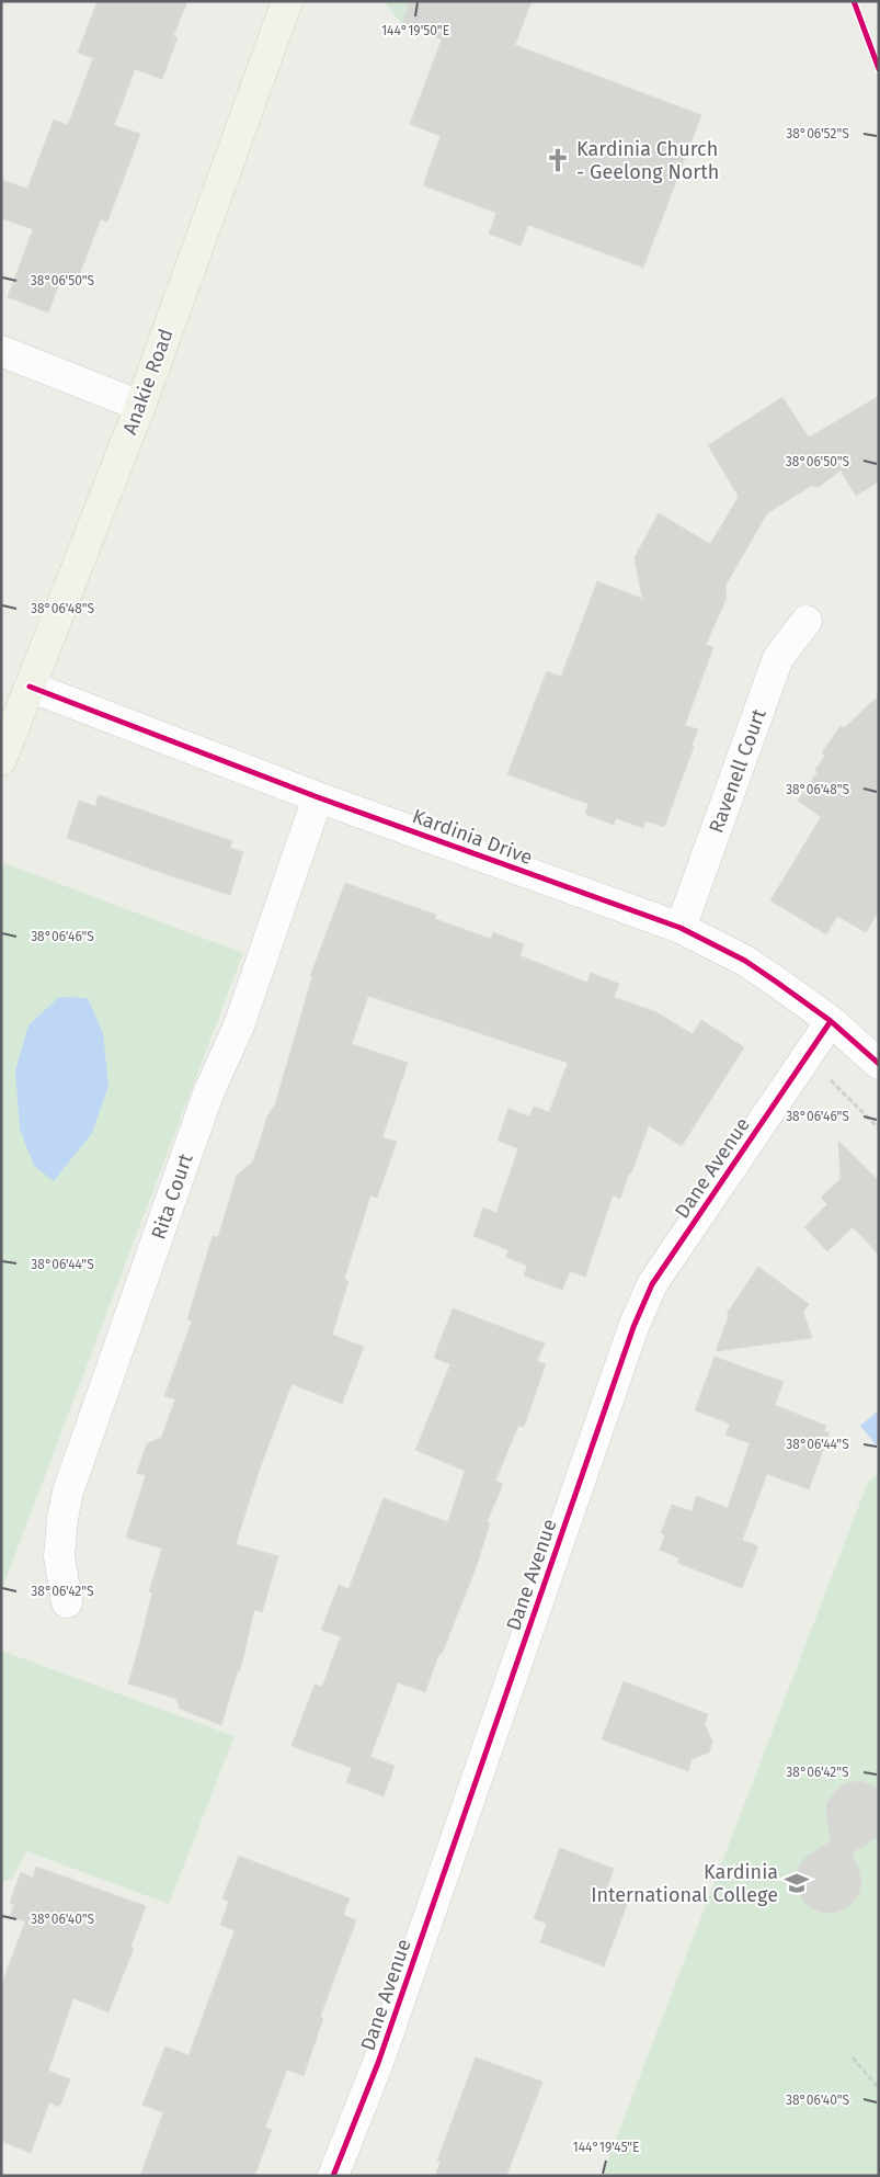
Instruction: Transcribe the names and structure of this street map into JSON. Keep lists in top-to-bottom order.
{
  "streets": {
    "main road": ["Anakie Road"],
    "street": [
      "Ravenell Court",
      "Kardinia Drive",
      "Dane Avenue",
      "Rita Court"
    ]
  },
  "crossings": [
    ["Anakie Road", "Kardinia Drive"],
    ["Ravenell Court", "Kardinia Drive"],
    ["Kardinia Drive", "Dane Avenue"],
    ["Kardinia Drive", "Rita Court"]
  ],
  "places": {
    "church": ["Kardinia Church - Geelong North"],
    "school or university": ["Kardinia International College"]
  },
  "coordinates": [
    "144°19'50\"E",
    "38°06'52\"S",
    "38°06'50\"S",
    "38°06'48\"S",
    "38°06'46\"S",
    "38°06'44\"S",
    "38°06'42\"S",
    "38°06'40\"S",
    "144°19'45\"E"
  ]
}
